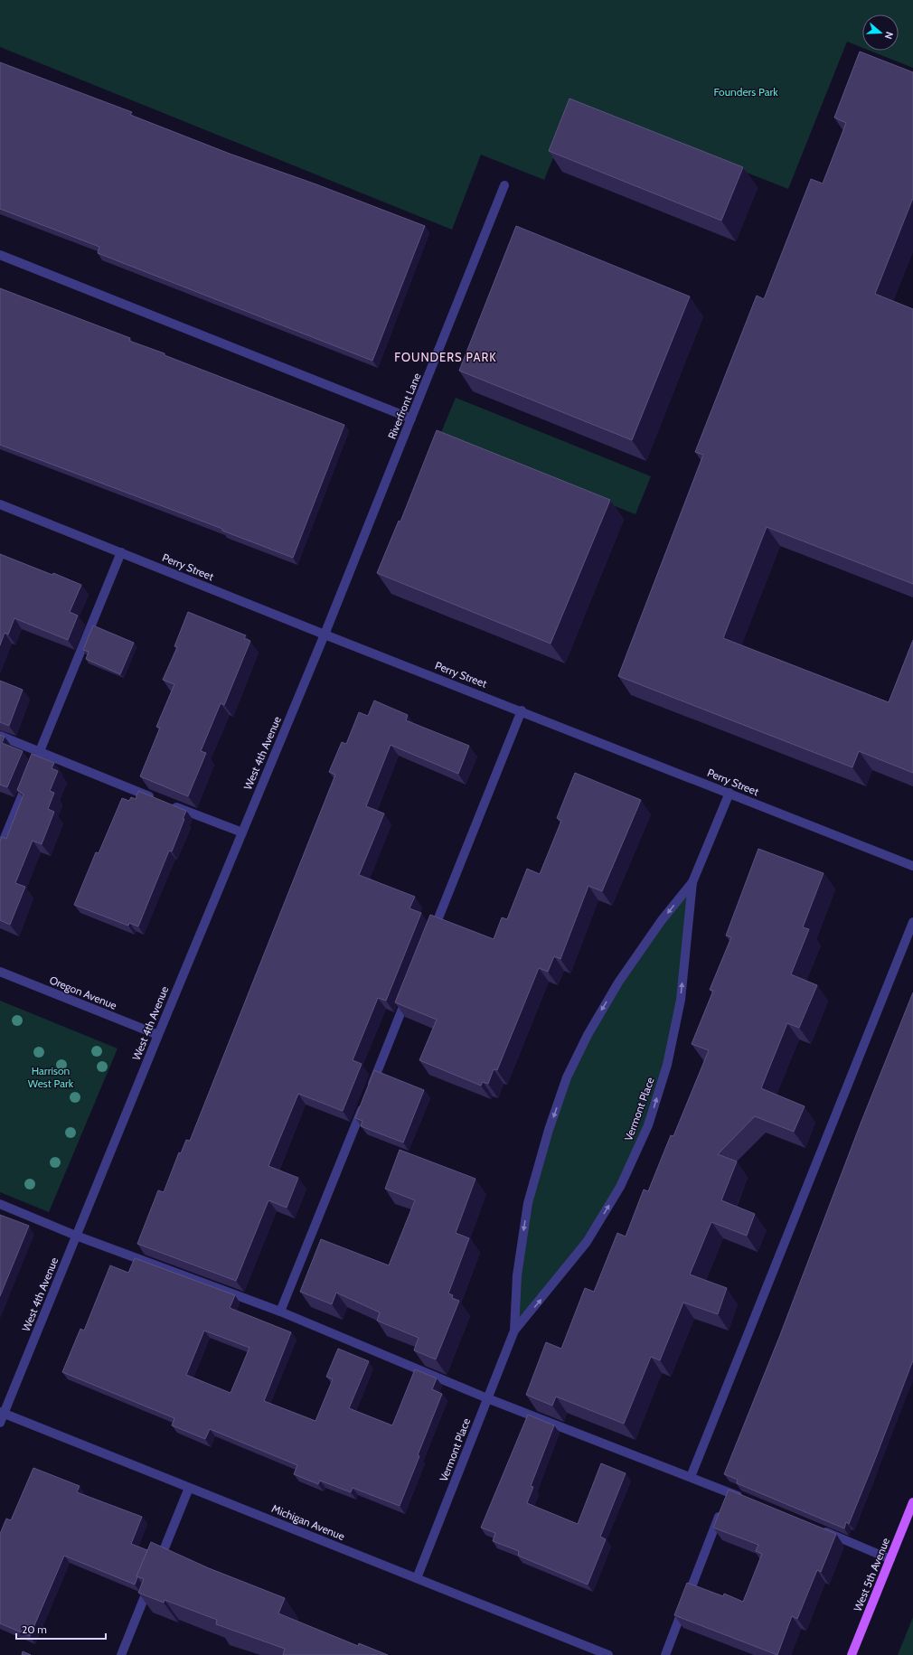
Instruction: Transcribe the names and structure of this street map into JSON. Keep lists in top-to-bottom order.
{
  "streets": {
    "main road": ["West 5th Avenue"],
    "street": [
      "Riverfront Lane",
      "Perry Street",
      "West 4th Avenue",
      "Oregon Avenue",
      "Vermont Place",
      "Michigan Avenue"
    ]
  },
  "crossings": [
    ["Riverfront Lane", "Perry Street"],
    ["Riverfront Lane", "West 4th Avenue"],
    ["Perry Street", "West 4th Avenue"],
    ["Perry Street", "Vermont Place"],
    ["West 4th Avenue", "Oregon Avenue"],
    ["West 4th Avenue", "Michigan Avenue"],
    ["Vermont Place", "Michigan Avenue"]
  ],
  "districts": ["FOUNDERS PARK"],
  "parks": ["Founders Park", "Harrison West Park"],
  "scale_bar": "20 m",
  "north": "right"
}
